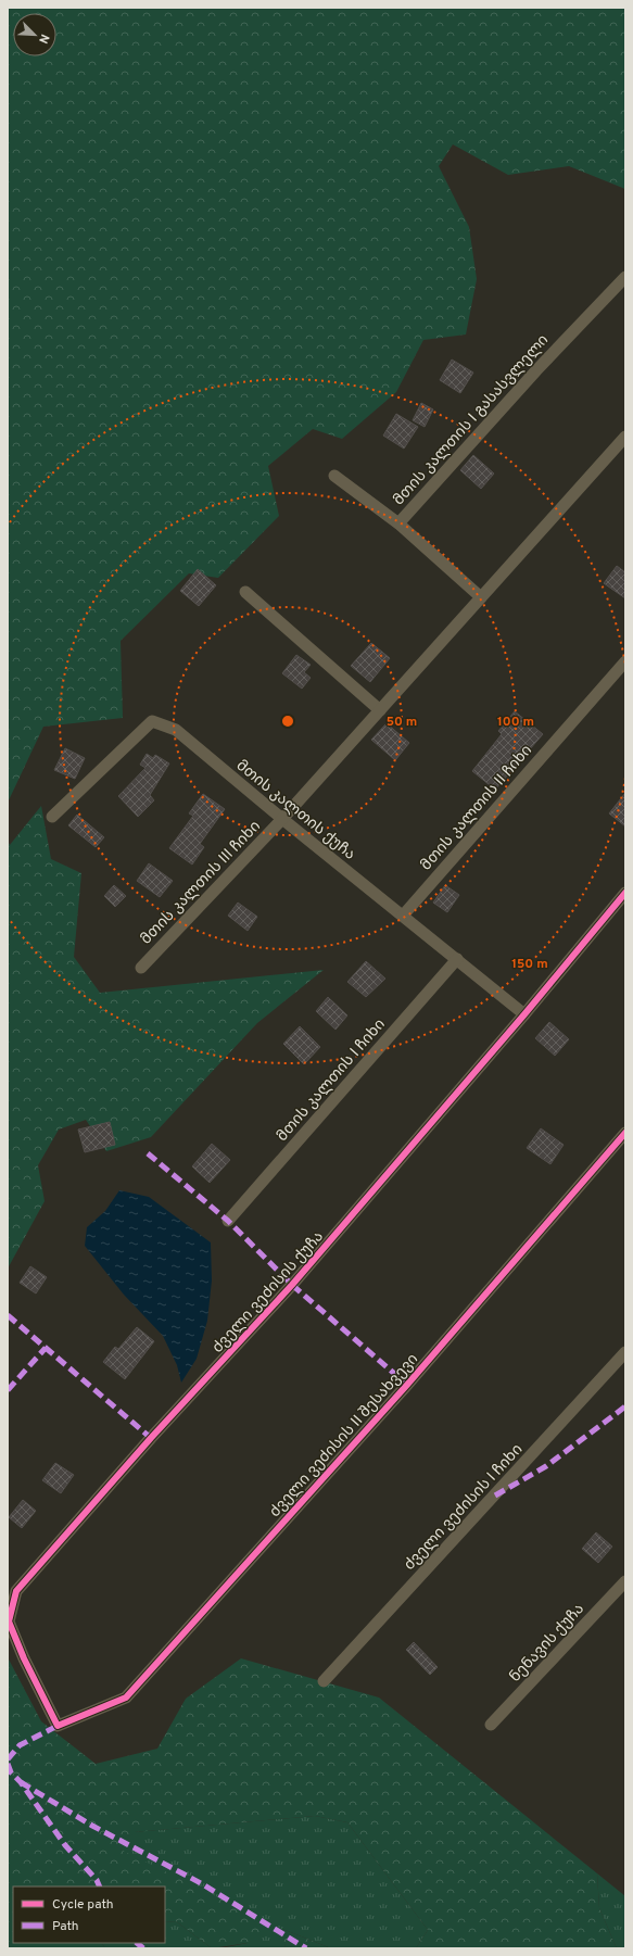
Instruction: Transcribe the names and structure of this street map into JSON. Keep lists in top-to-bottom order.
{
  "streets": {
    "street": [
      "მთის კალთის I გასასვლელი",
      "მთის კალთის II ჩიხი",
      "მთის კალთის ქუჩა",
      "მთის კალთის III ჩიხი",
      "მთის კალთის I ჩიხი",
      "ძველი ვეძისის ქუჩა",
      "ძველი ვეძისის II შესახვევი",
      "ძველი ვეძისის I ჩიხი",
      "ნენავის ქუჩა"
    ]
  },
  "crossings": [
    ["მთის კალთის II ჩიხი", "მთის კალთის ქუჩა"],
    ["მთის კალთის ქუჩა", "მთის კალთის III ჩიხი"],
    ["მთის კალთის ქუჩა", "მთის კალთის I ჩიხი"],
    ["მთის კალთის ქუჩა", "ძველი ვეძისის ქუჩა"],
    ["ძველი ვეძისის ქუჩა", "ძველი ვეძისის II შესახვევი"]
  ],
  "legend": ["Cycle path", "Path"],
  "north": "bottom right",
  "rings": ["50 m", "100 m", "150 m"]
}
